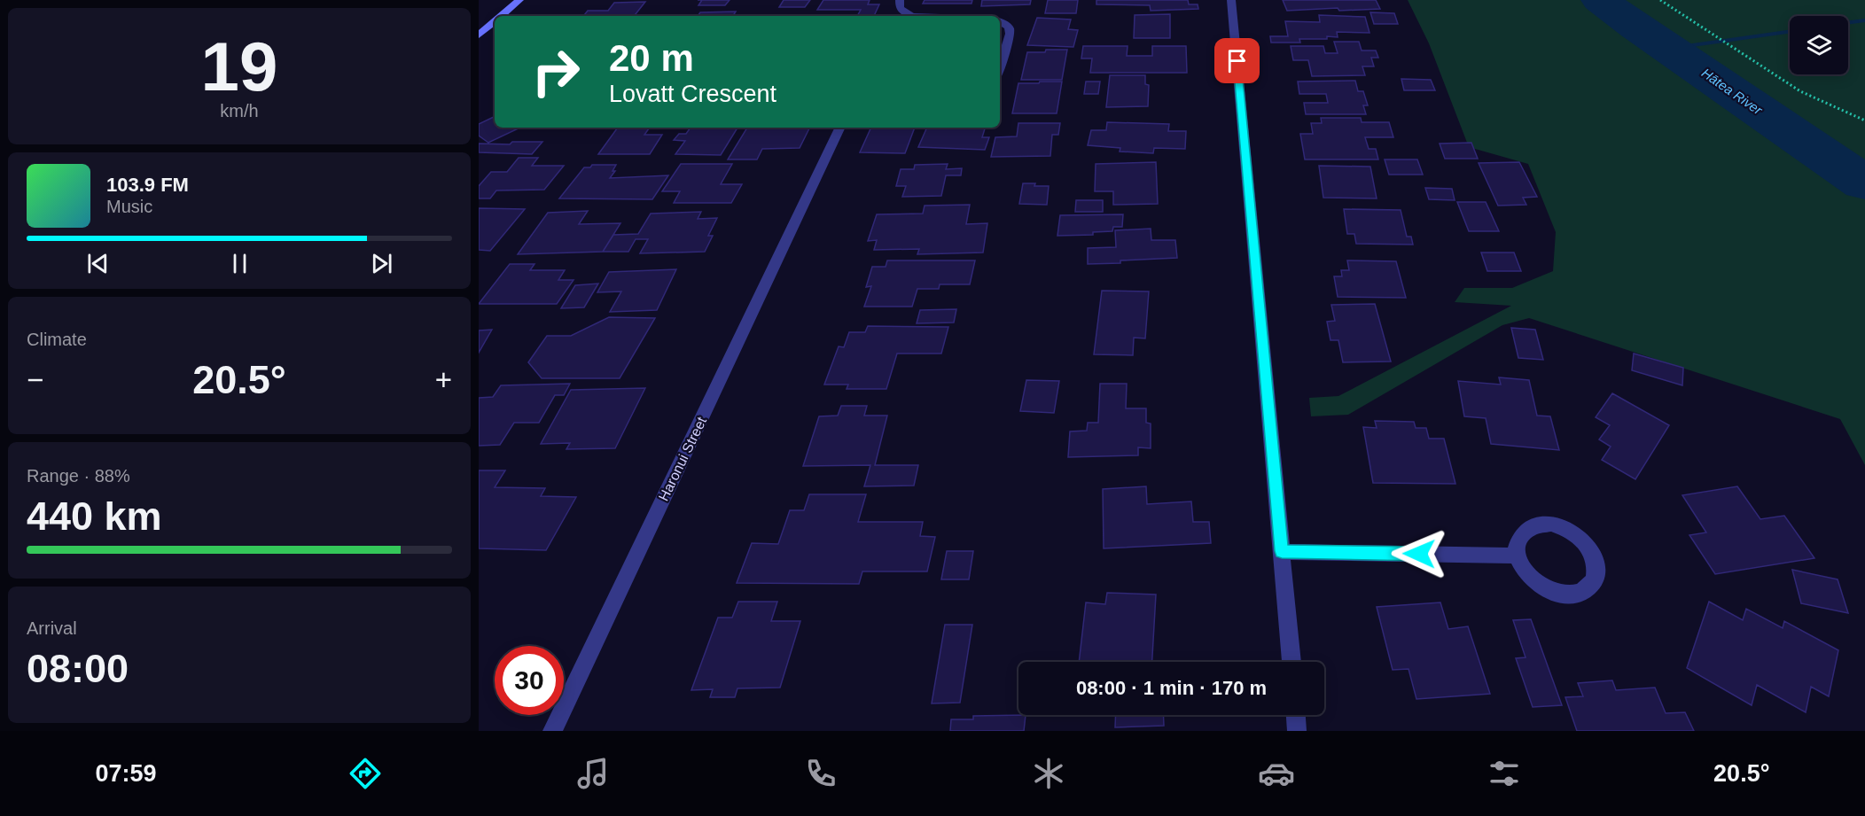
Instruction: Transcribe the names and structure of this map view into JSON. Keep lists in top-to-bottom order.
{
  "streets": {
    "street": ["Haronui Street"]
  },
  "water": ["Hātea River"],
  "page": {
    "tile": [
      ["19", "km/h"],
      "Climate",
      ["Range · 88%", "440 km"],
      ["Arrival", "08:00"]
    ],
    "turn": ["20 m", "Lovatt Crescent"],
    "song": ["103.9 FM", "Music"],
    "heat": ["−", "20.5°", "+"],
    "limit": "30",
    "trip": "08:00 · 1 min · 170 m",
    "tabs": ["07:59", "20.5°"]
  }
}
